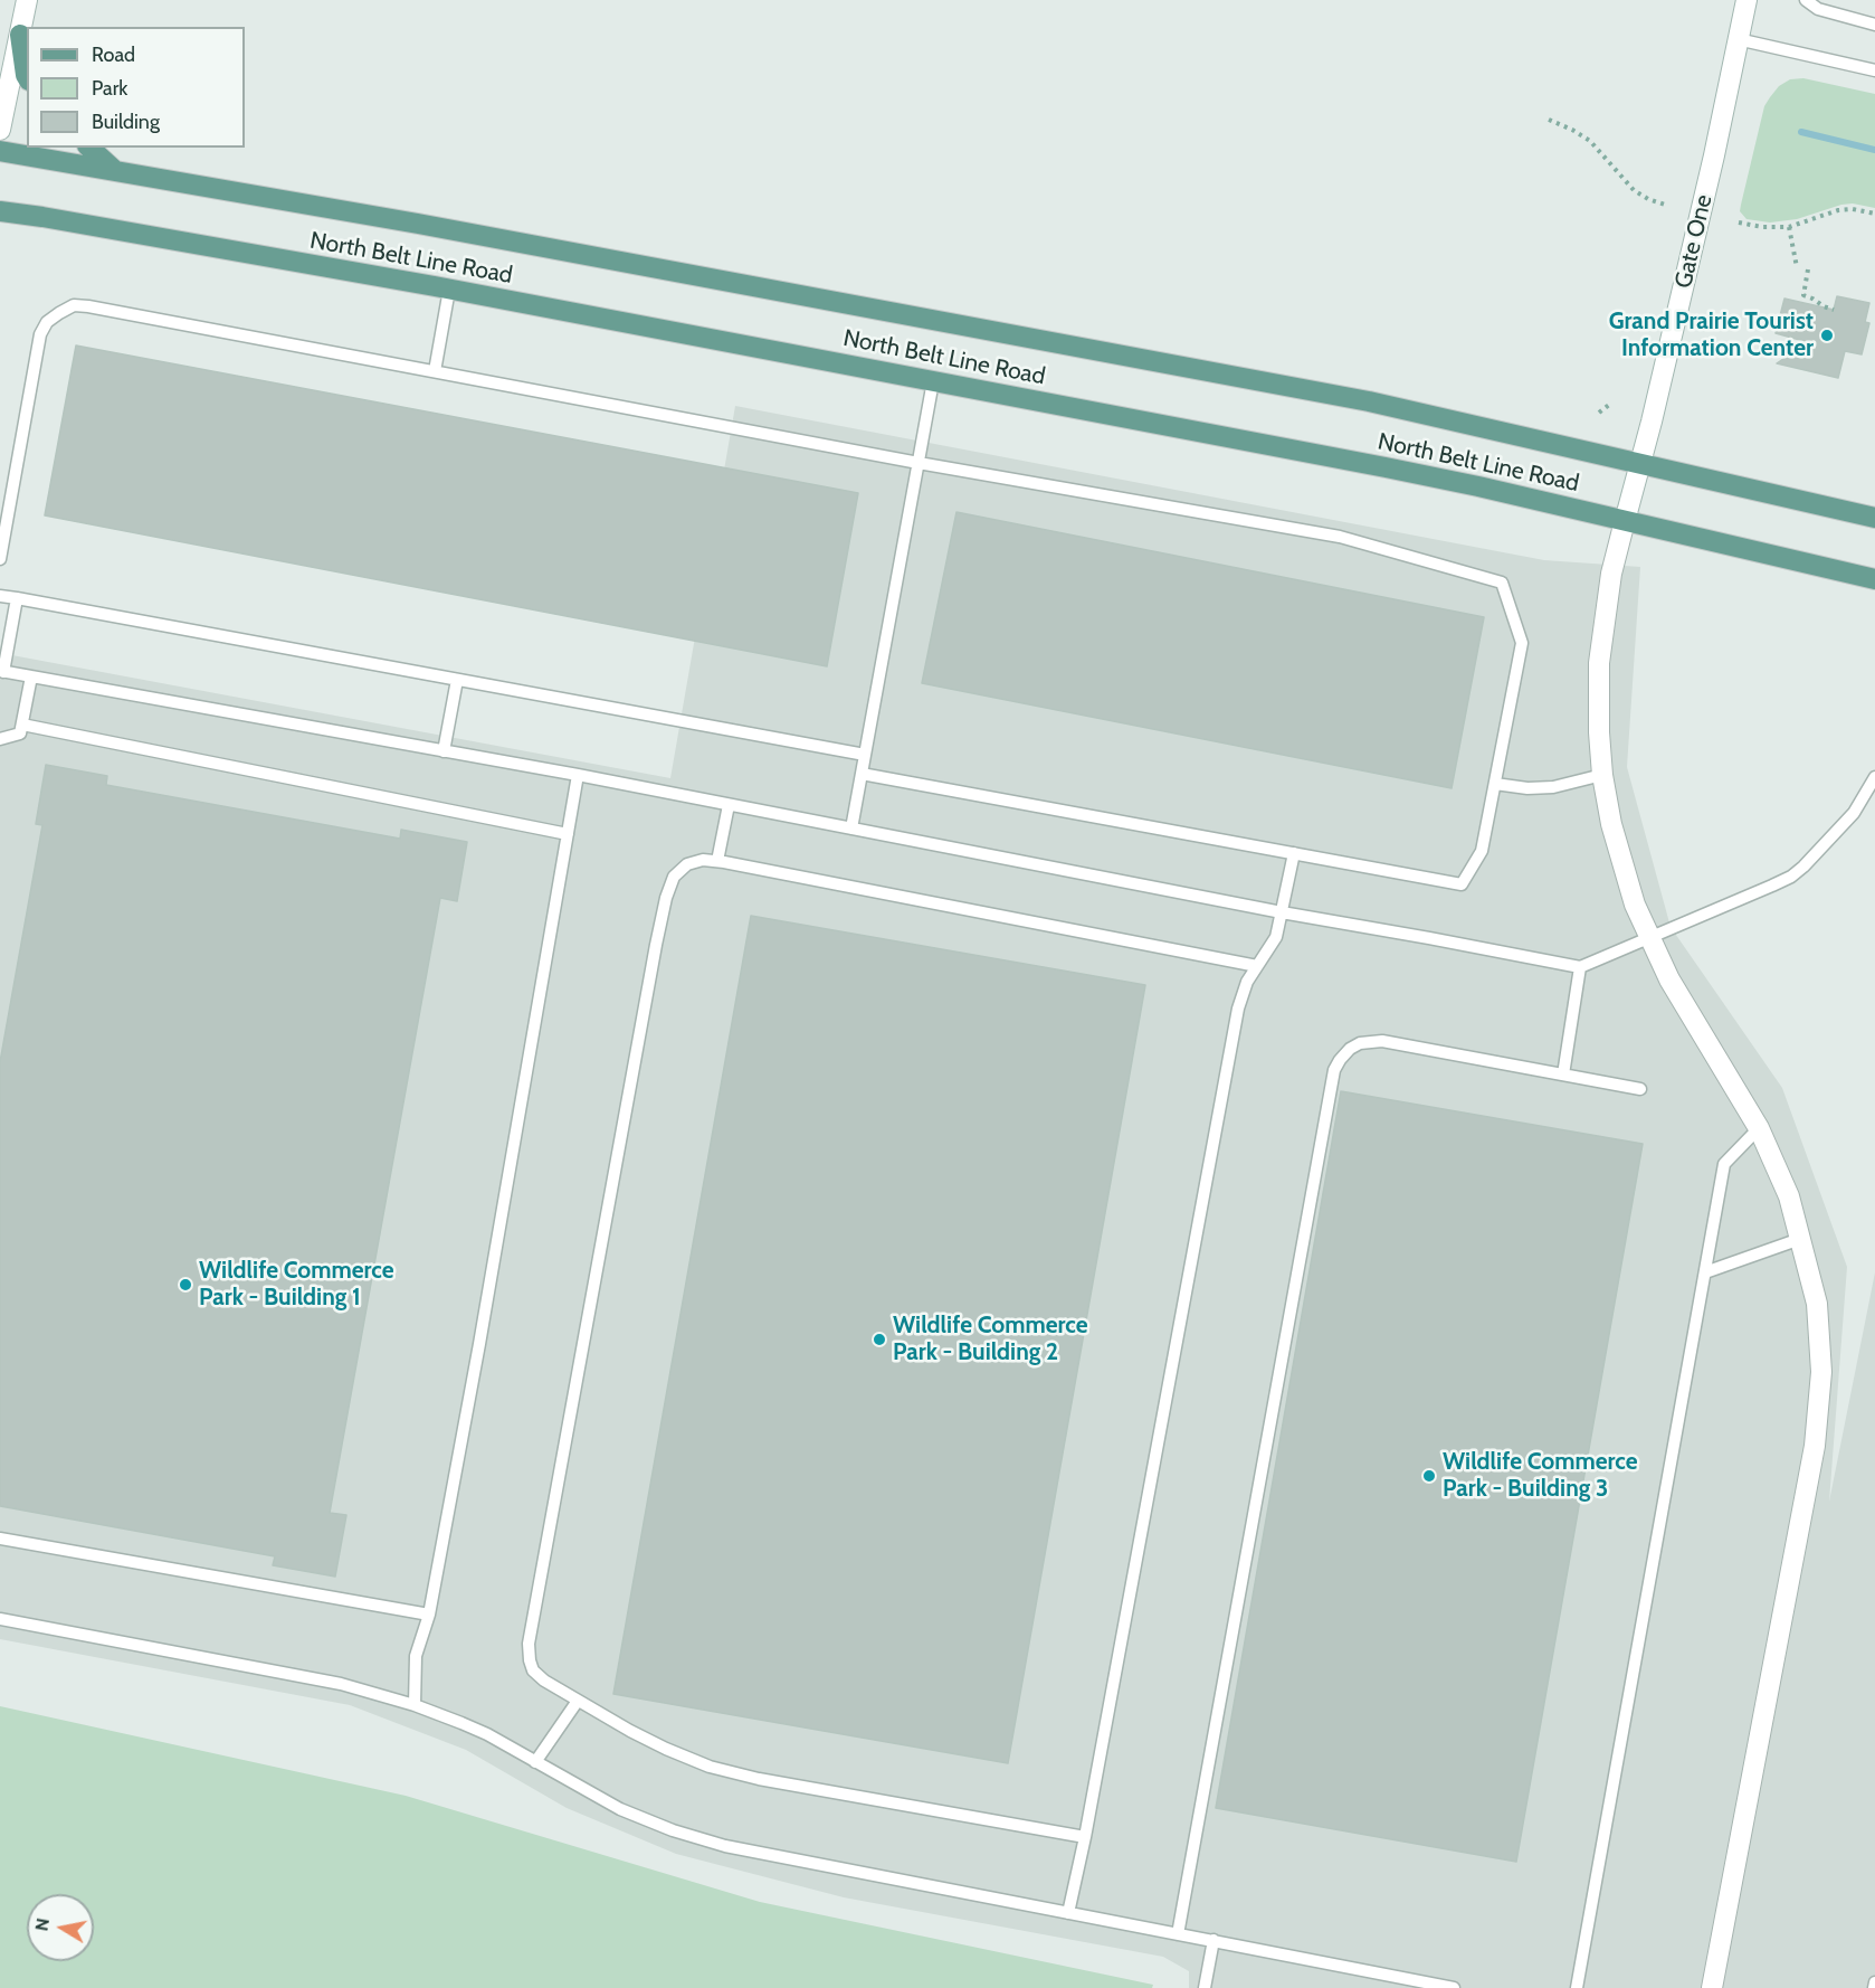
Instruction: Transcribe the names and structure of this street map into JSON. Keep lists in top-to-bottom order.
{
  "streets": {
    "main road": ["North Belt Line Road"],
    "street": ["Gate One"]
  },
  "crossings": [
    ["Gate One", "North Belt Line Road"]
  ],
  "places": [
    "Grand Prairie Tourist Information Center",
    "Wildlife Commerce Park - Building 1",
    "Wildlife Commerce Park - Building 2",
    "Wildlife Commerce Park - Building 3"
  ],
  "legend": ["Road", "Park", "Building"],
  "north": "left"
}
